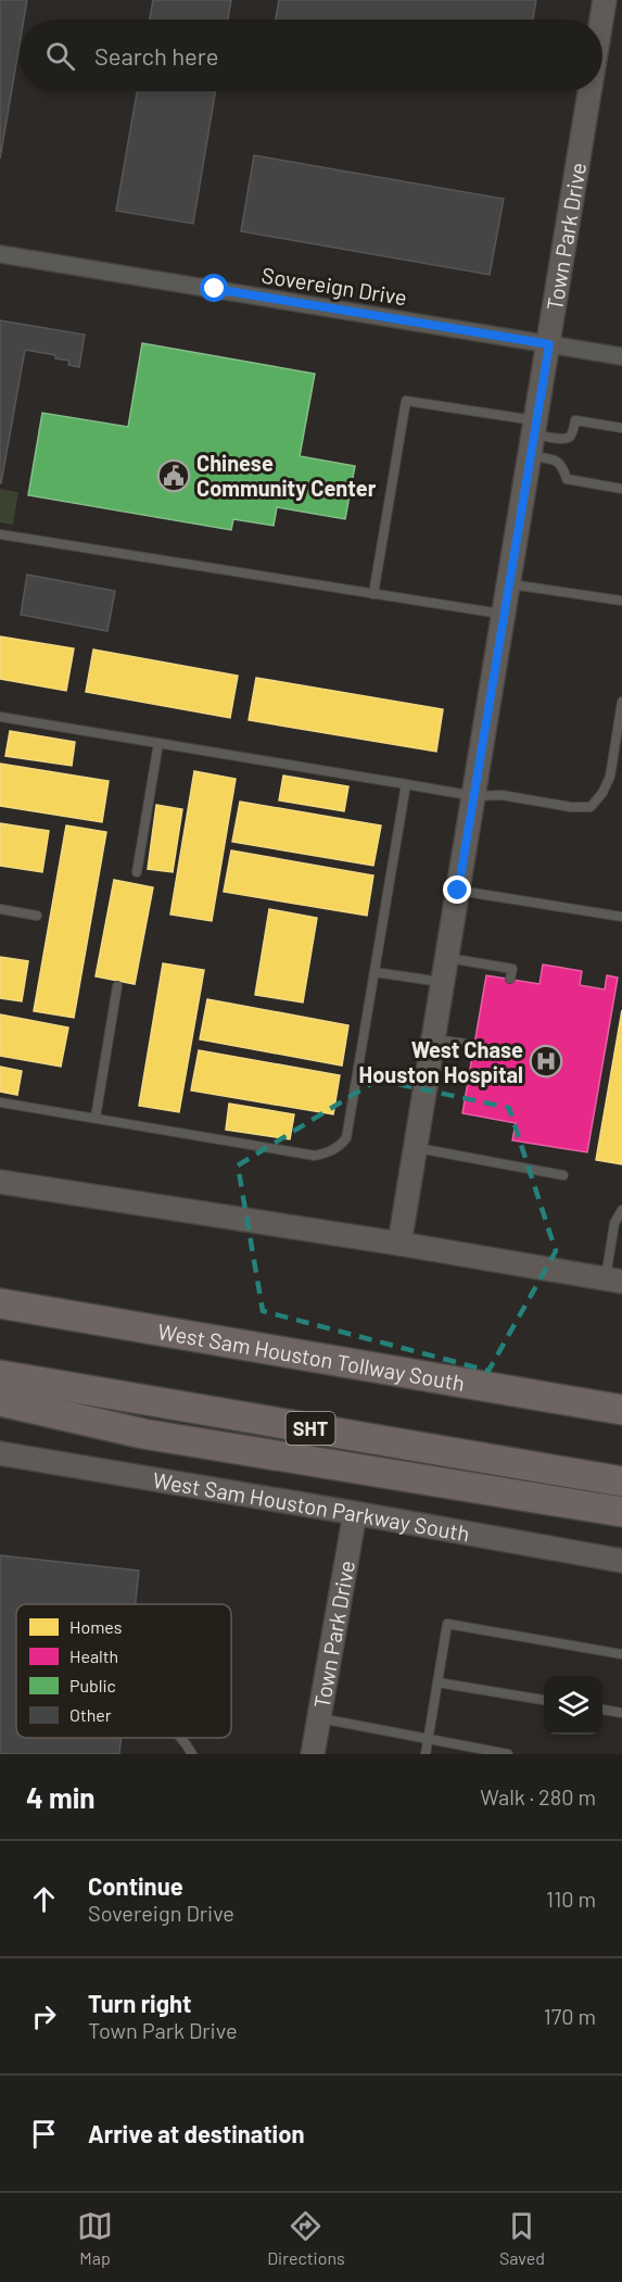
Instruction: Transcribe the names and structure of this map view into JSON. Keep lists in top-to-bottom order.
{
  "streets": {
    "highway": ["West Sam Houston Tollway South", "SHT"],
    "street": ["Town Park Drive", "Sovereign Drive", "West Sam Houston Parkway South"]
  },
  "crossings": [
    ["Town Park Drive", "Sovereign Drive"],
    ["Town Park Drive", "West Sam Houston Parkway South"]
  ],
  "places": {
    "public building": ["Chinese Community Center"],
    "hospital": ["West Chase Houston Hospital"]
  },
  "legend": [
    "Homes",
    "Health",
    "Public",
    "Other"
  ],
  "page": {
    "search": "Search here",
    "heading": ["4 min", "Walk · 280 m"],
    "list": [
      ["Continue", "Sovereign Drive", "110 m"],
      ["Turn right", "Town Park Drive", "170 m"],
      "Arrive at destination"
    ],
    "nav": ["Map", "Directions", "Saved"]
  }
}
